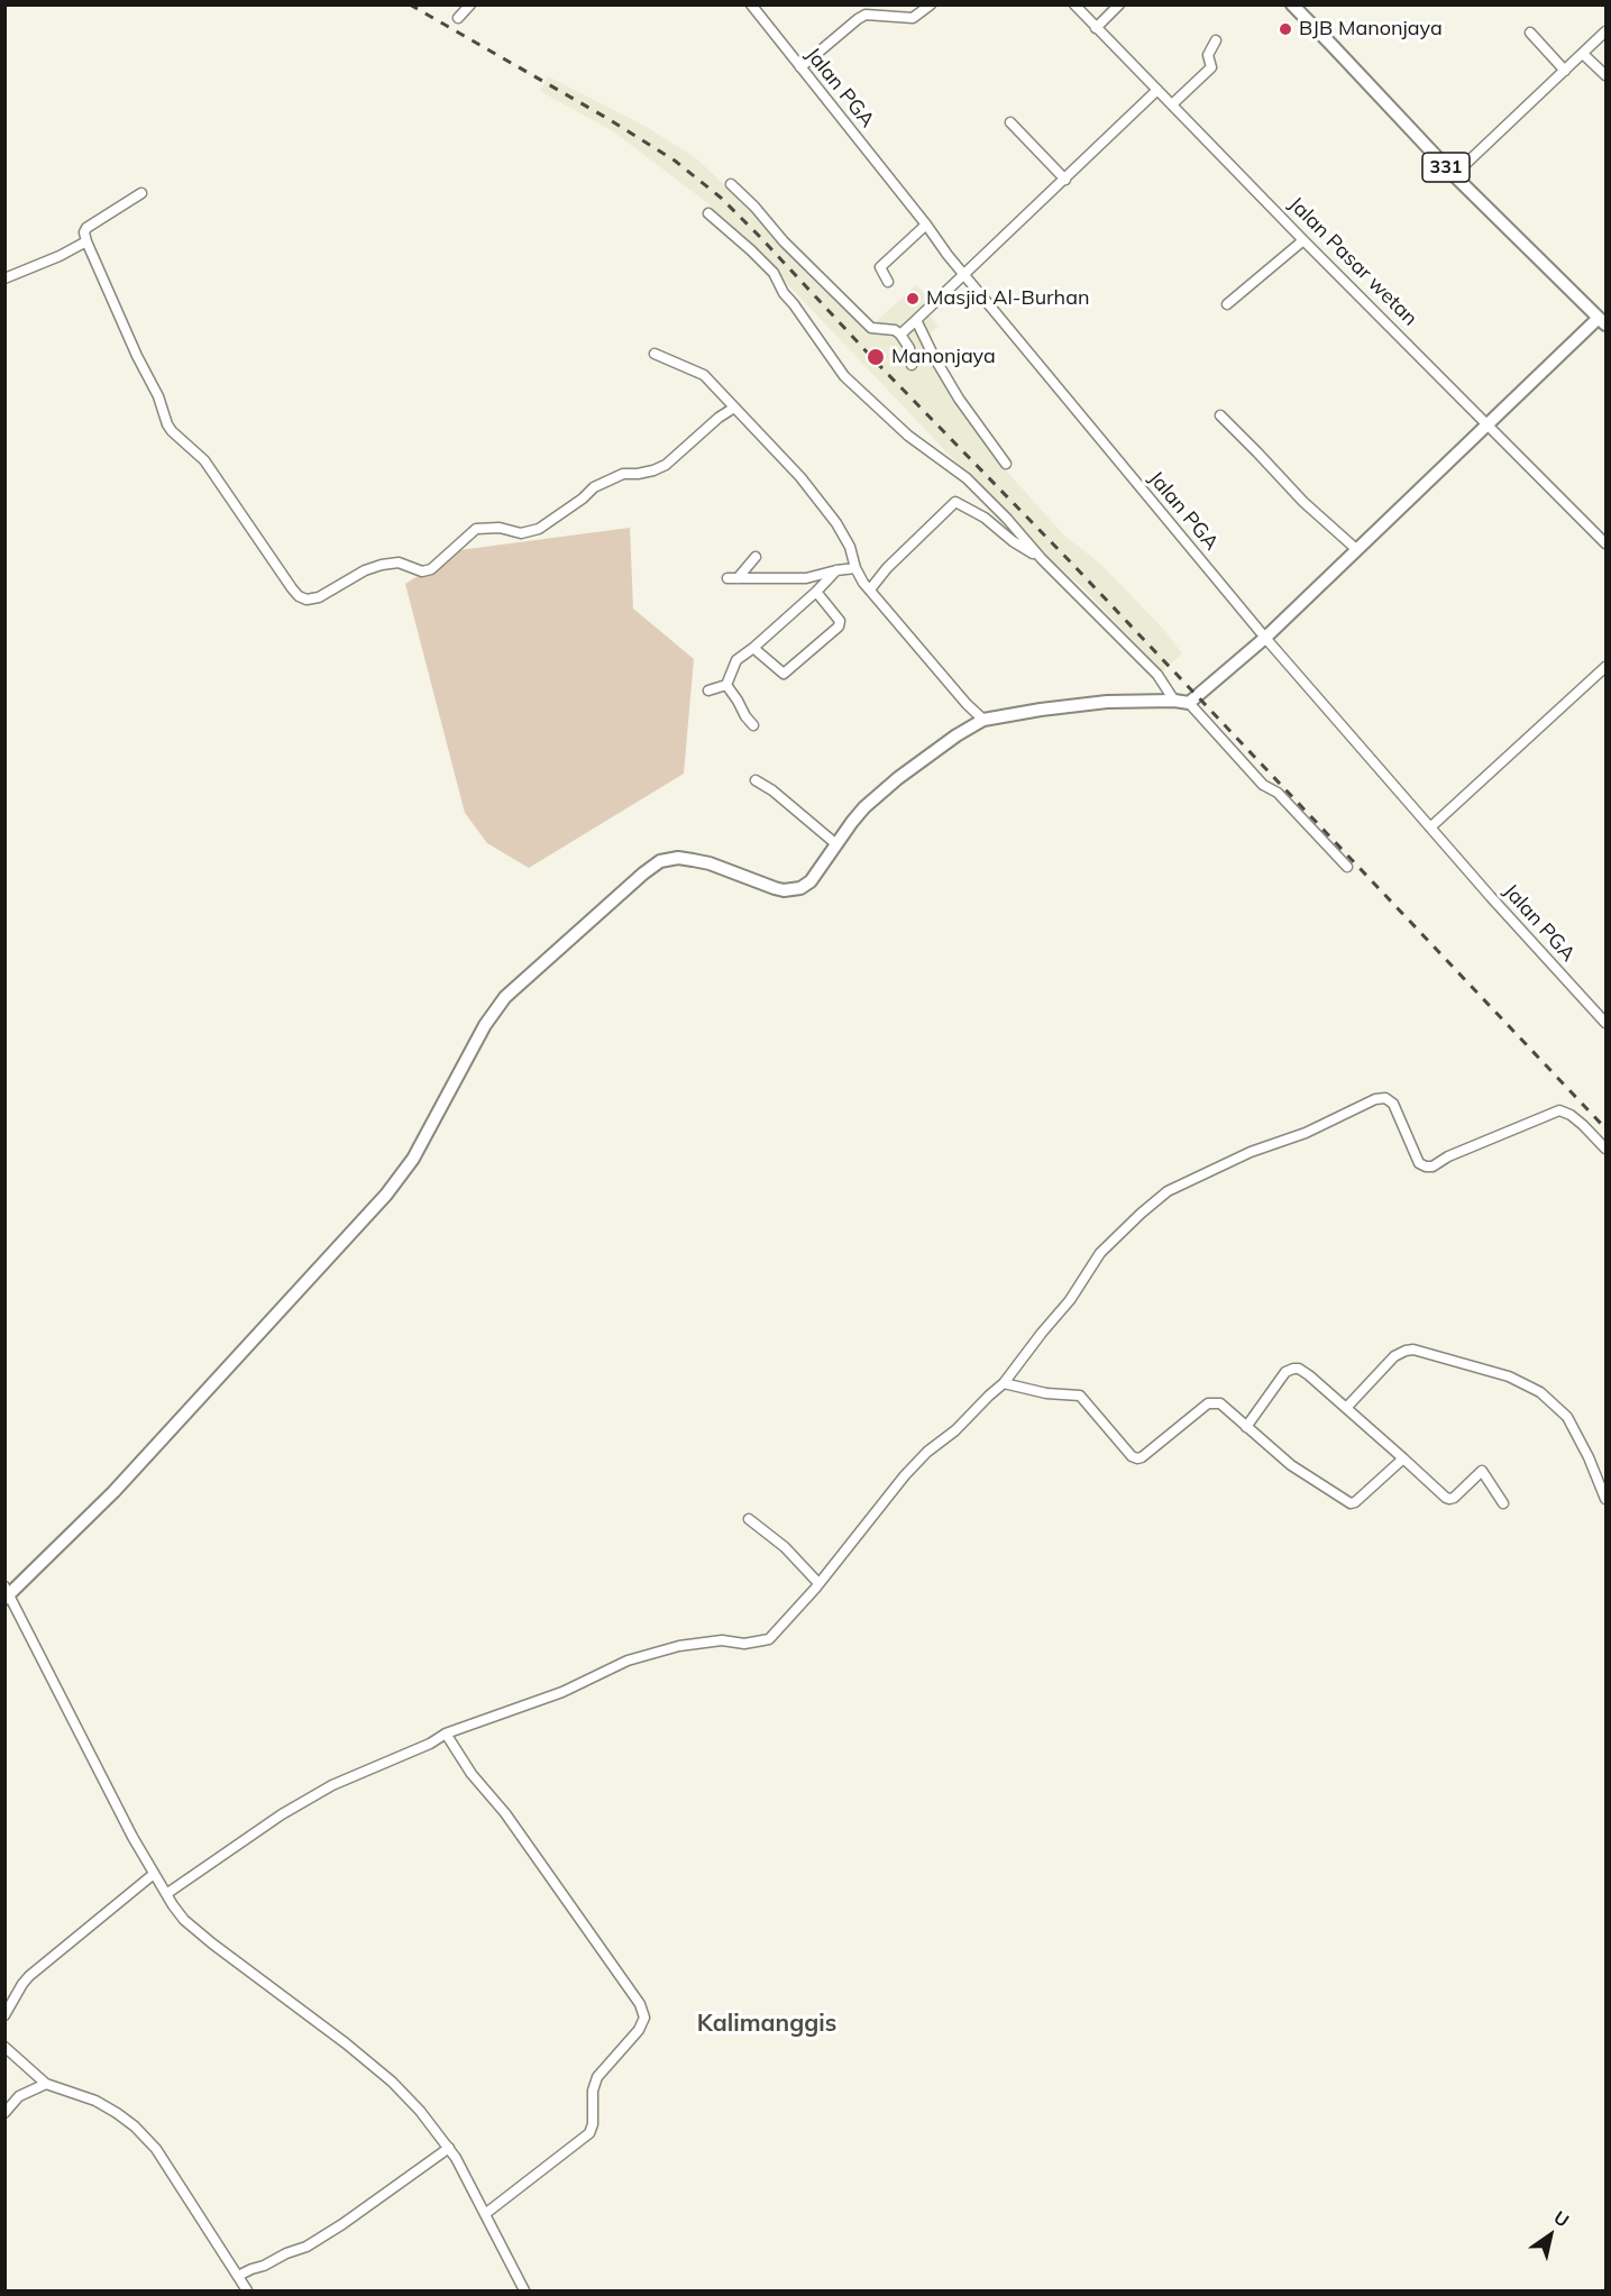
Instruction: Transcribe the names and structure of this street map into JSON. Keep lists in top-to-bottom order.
{
  "streets": {
    "main road": ["331"],
    "street": ["Jalan PGA", "Jalan Pasar wetan"]
  },
  "districts": ["Kalimanggis"],
  "places": ["BJB Manonjaya", "Masjid Al-Burhan", "Manonjaya"],
  "north": "top right"
}
